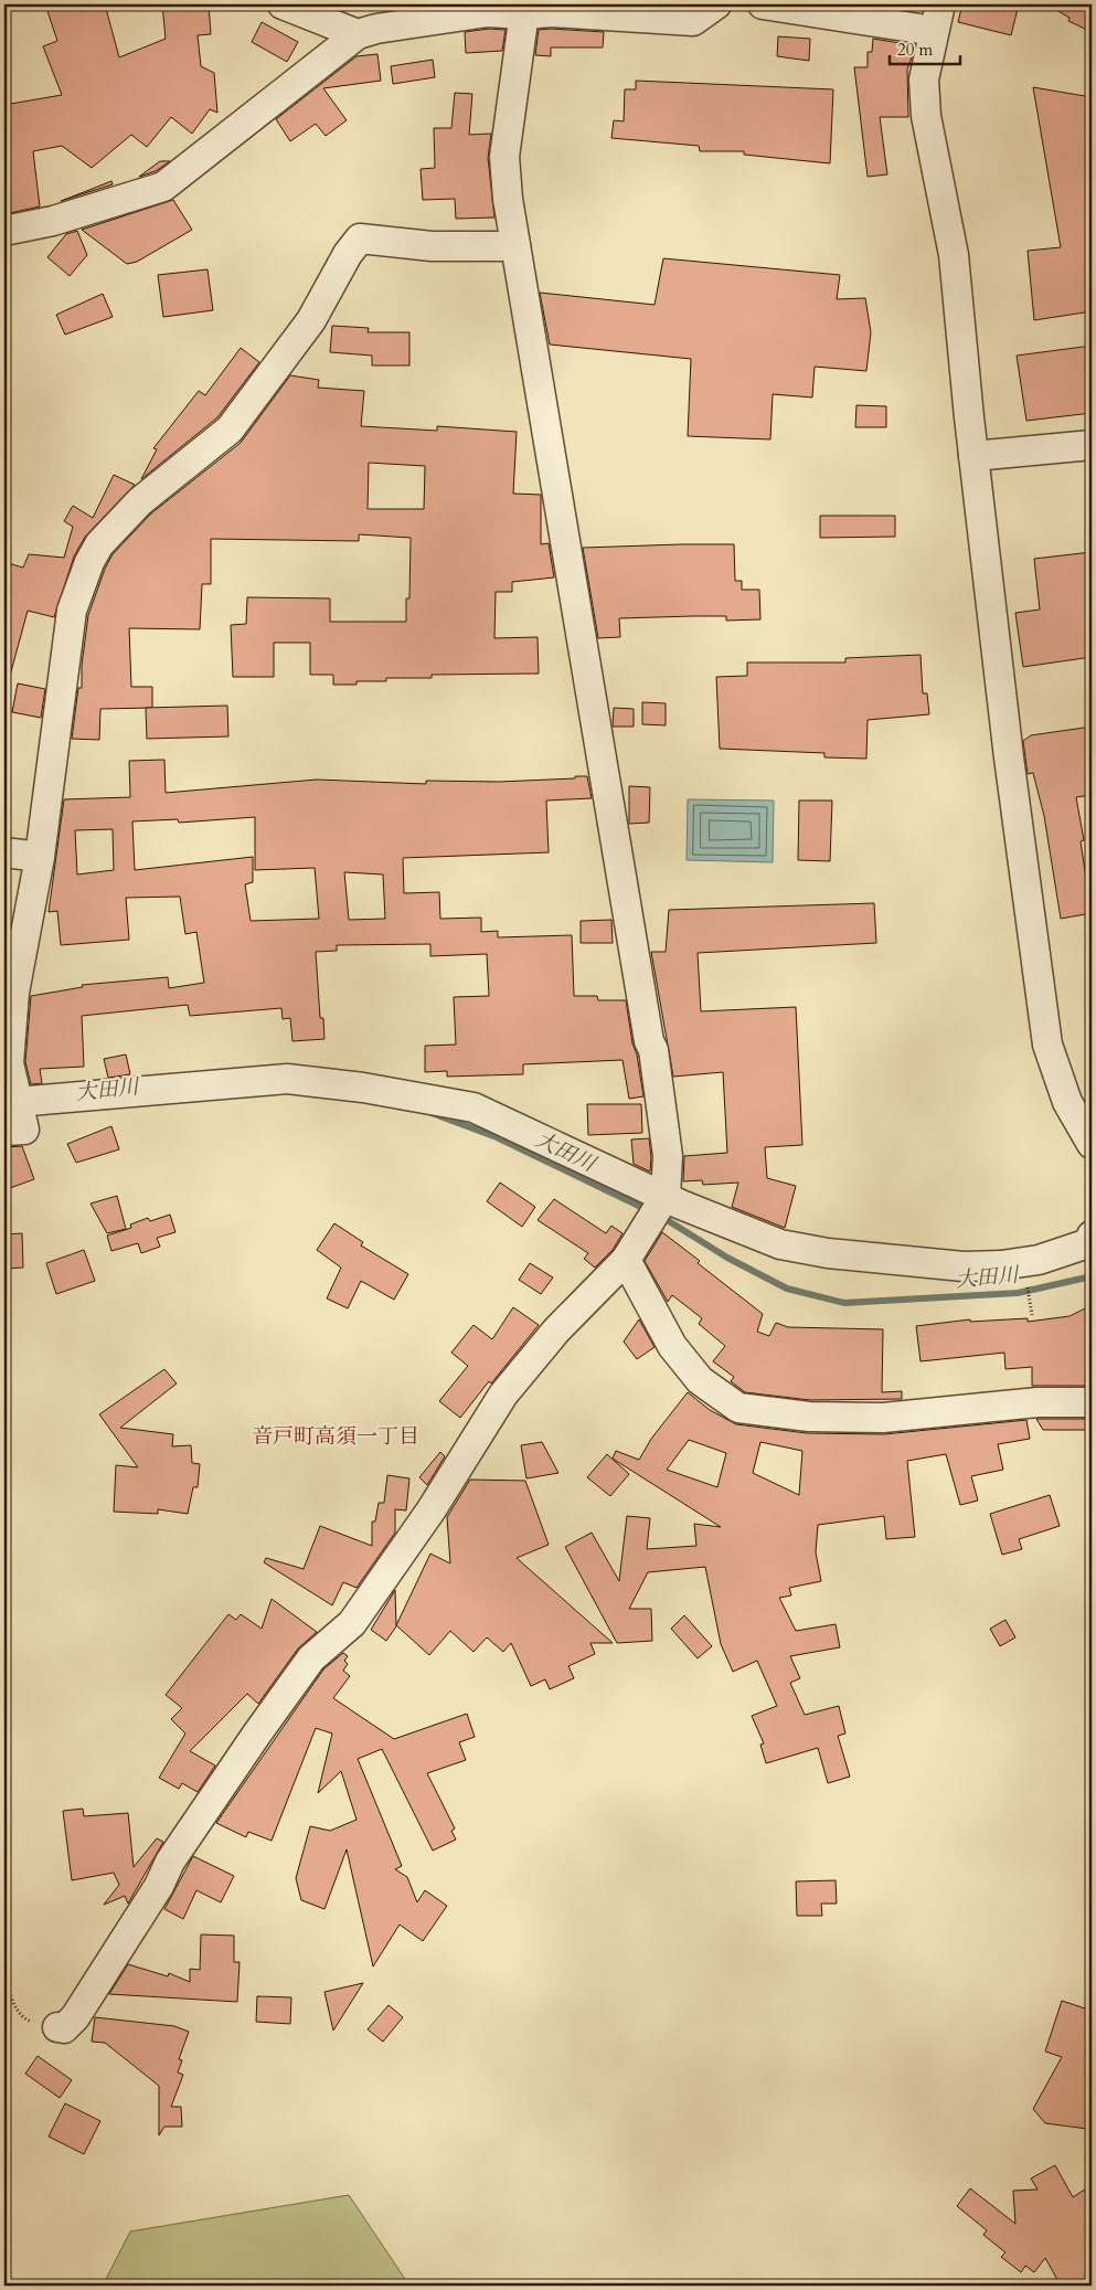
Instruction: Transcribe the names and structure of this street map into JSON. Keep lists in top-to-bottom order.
{
  "districts": ["音戸町高須一丁目"],
  "water": ["大田川"],
  "scale_bar": "20 m"
}
